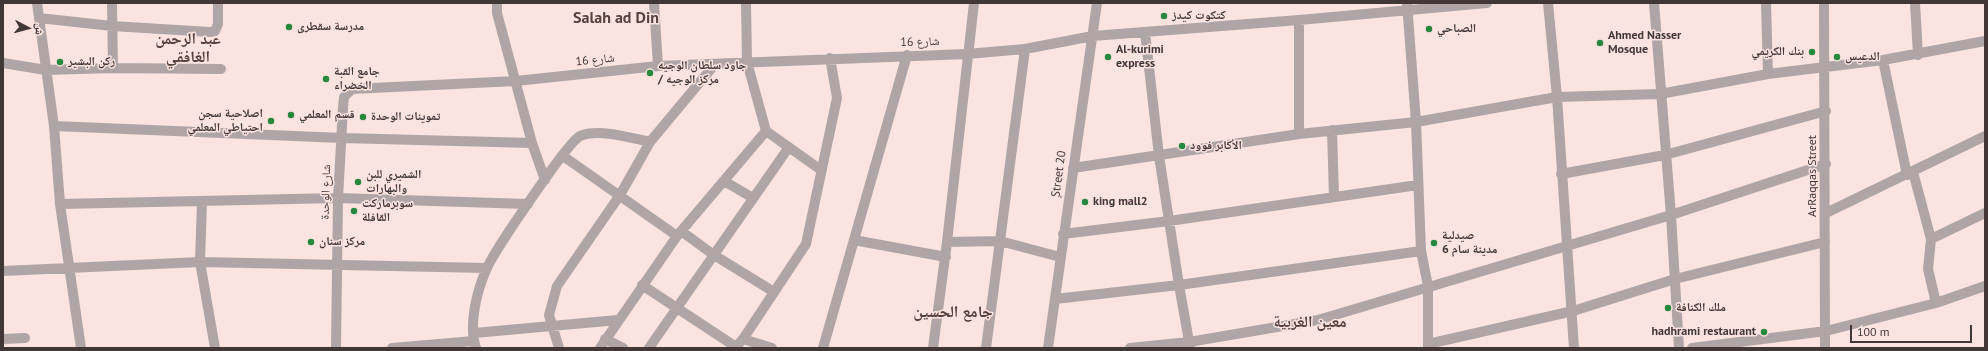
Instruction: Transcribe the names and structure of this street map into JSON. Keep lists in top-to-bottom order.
{
  "streets": {
    "street": [
      "شارع 16",
      "ٍStreet 20",
      "ArRaqqas Street",
      "شارع الوحدة"
    ]
  },
  "crossings": [
    ["شارع 16", "ٍStreet 20"],
    ["شارع 16", "شارع الوحدة"]
  ],
  "districts": [
    "Salah ad Din",
    "عبد الرحمن الغافقي",
    "جامع الحسين",
    "معين الغربية"
  ],
  "places": [
    "كتكوت كيدز",
    "مدرسة سقطرى",
    "الصباحي",
    "Ahmed Nasser Mosque",
    "بنك الكريمي",
    "Al-kurimi express",
    "الدعيس",
    "ركن البشير",
    "جاود سلطان الوجيه / مركز الوجيه",
    "جامع القبة الخضراء",
    "قسم المعلمي",
    "تموينات الوحدة",
    "اصلاحية سجن احتياطي المعلمي",
    "الأكابر فوود",
    "الشميري للبن والبهارات",
    "king mall2",
    "سوبرمارکت القافلة",
    "مركز سنان",
    "صيدلية مدينة سام 6",
    "ملك الكنافة",
    "hadhrami restaurant"
  ],
  "scale_bar": "100 m",
  "north": "right"
}
